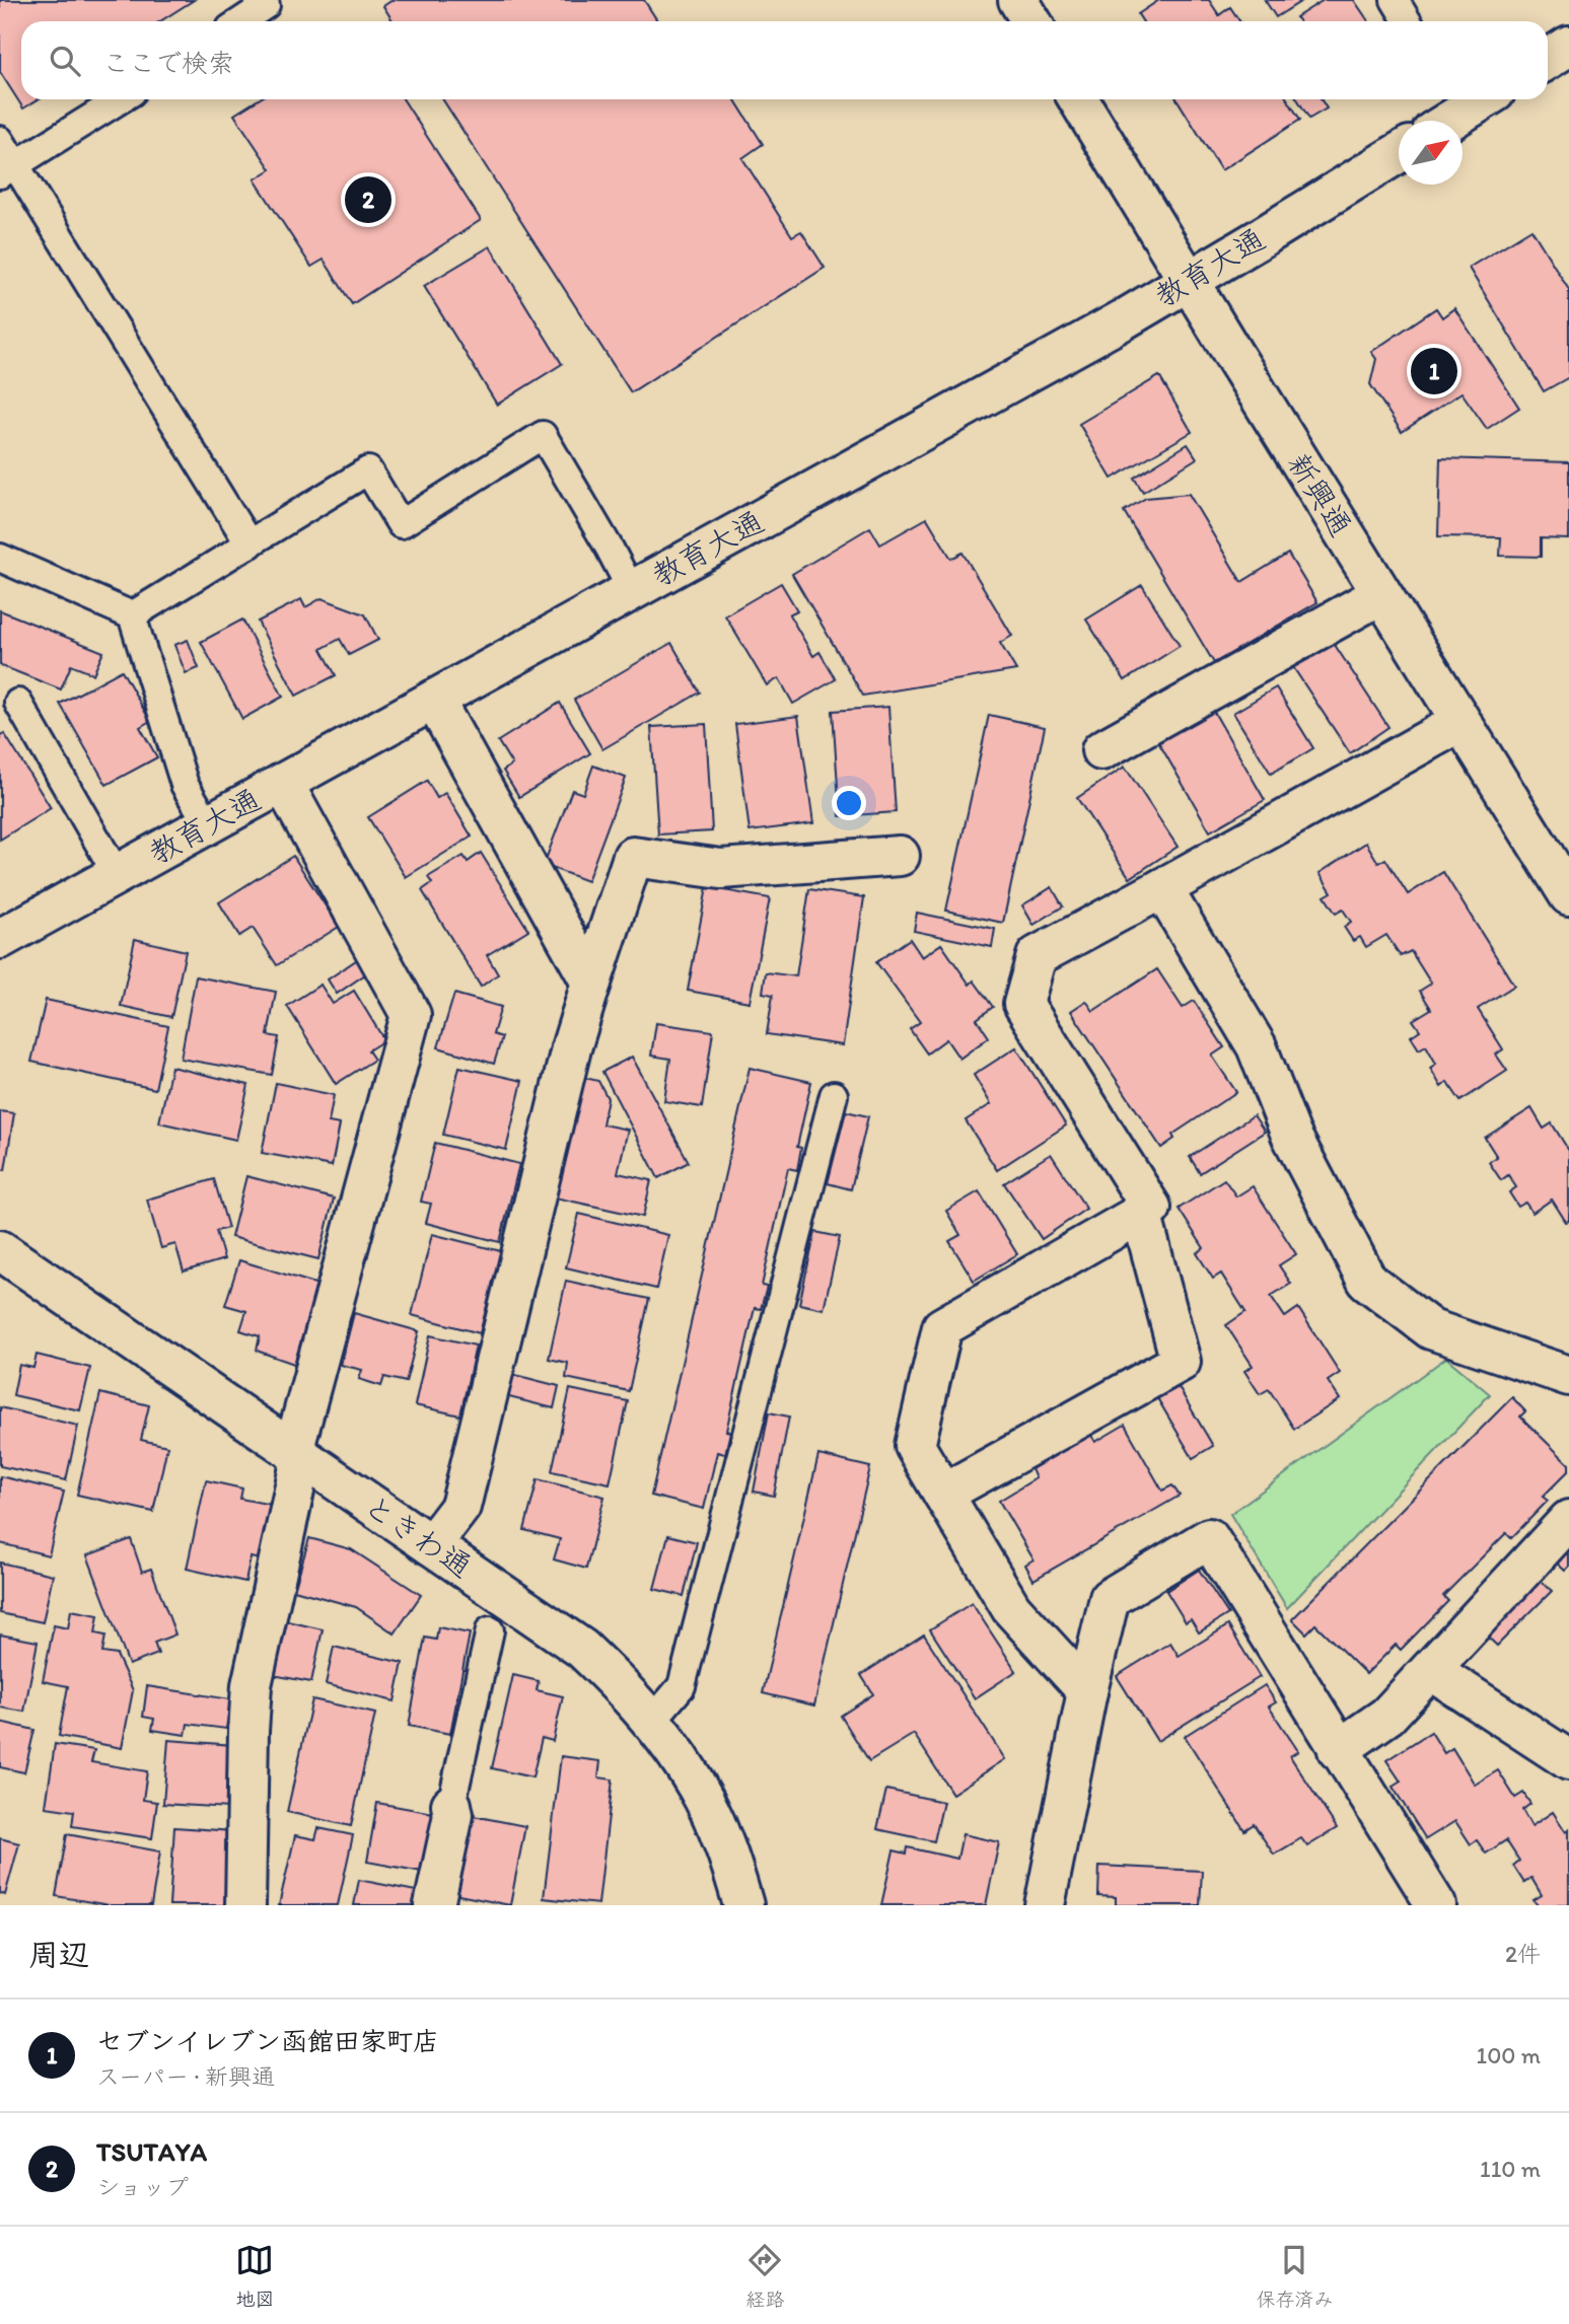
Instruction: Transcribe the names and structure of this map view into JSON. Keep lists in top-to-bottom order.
{
  "streets": {
    "street": ["教育大通", "新興通", "ときわ通"]
  },
  "crossings": [
    ["教育大通", "新興通"]
  ],
  "north": "top right",
  "page": {
    "search": "ここで検索",
    "pins": ["2", "1"],
    "heading": ["周辺", "2件"],
    "list": [
      {
        "mark": "1",
        "name": "セブンイレブン函館田家町店",
        "note": "スーパー · 新興通",
        "value": "100 m"
      },
      {
        "mark": "2",
        "name": "TSUTAYA",
        "note": "ショップ",
        "value": "110 m"
      }
    ],
    "nav": ["地図", "経路", "保存済み"]
  }
}
